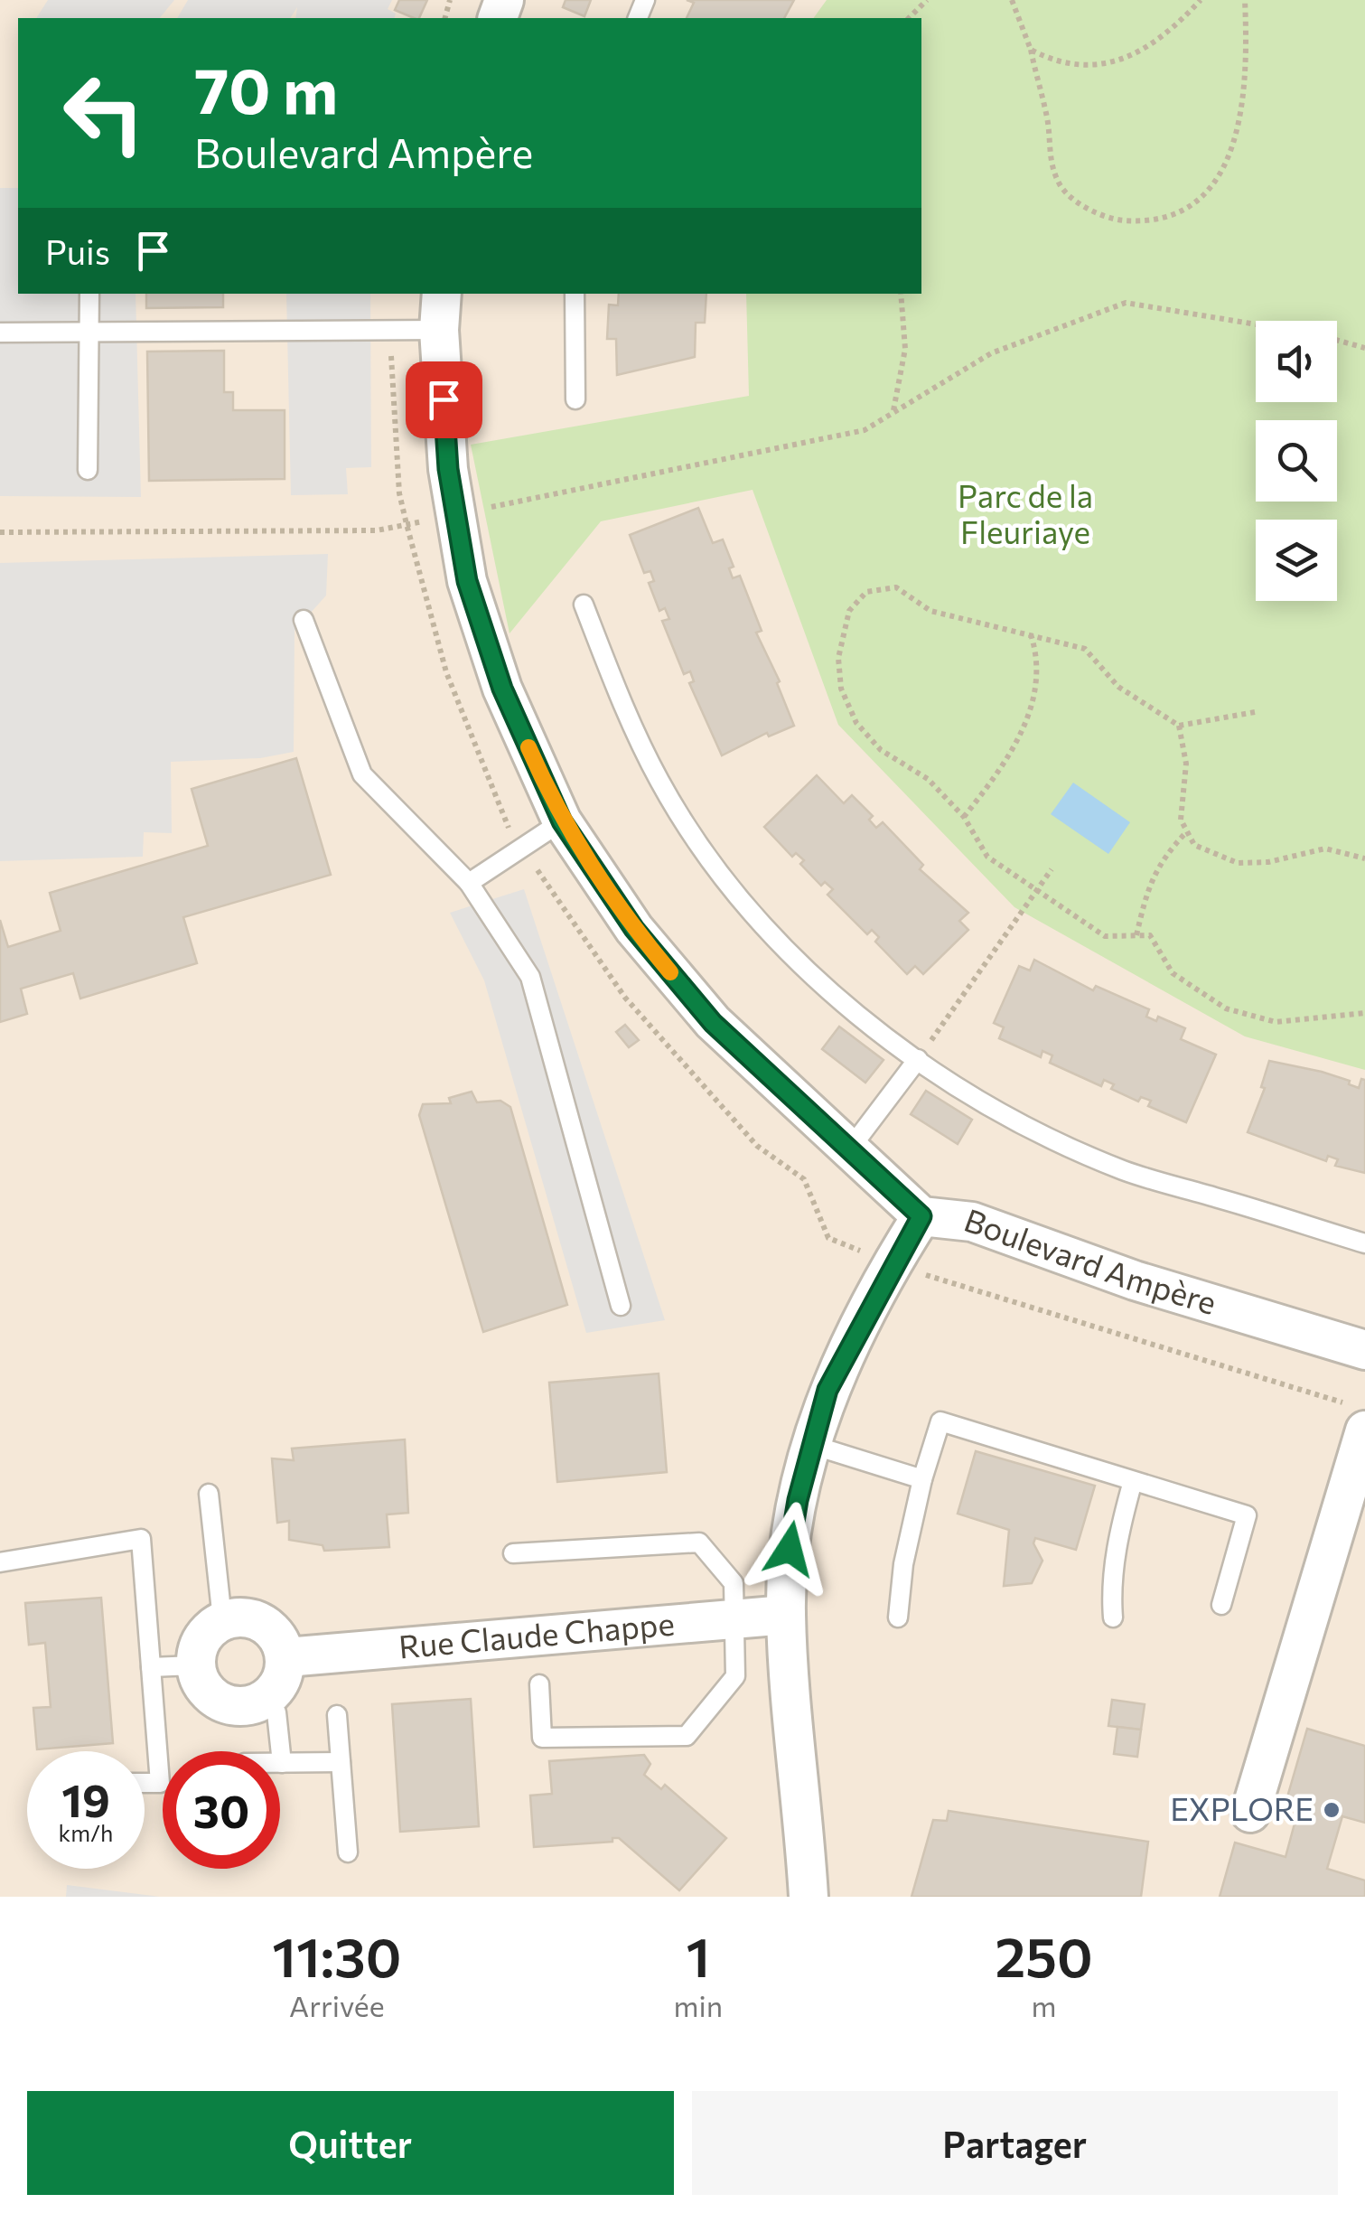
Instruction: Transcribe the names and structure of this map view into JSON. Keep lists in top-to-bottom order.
{
  "streets": {
    "street": ["Boulevard Ampère", "Rue Claude Chappe"]
  },
  "parks": ["Parc de la Fleuriaye"],
  "places": ["EXPLORE"],
  "page": {
    "turn": ["70 m", "Boulevard Ampère"],
    "then": "Puis",
    "speed": "19 km/h",
    "limit": "30",
    "eta": [
      "11:30",
      "Arrivée",
      "1",
      "min",
      "250",
      "m"
    ],
    "buttons": ["Quitter", "Partager"]
  }
}
